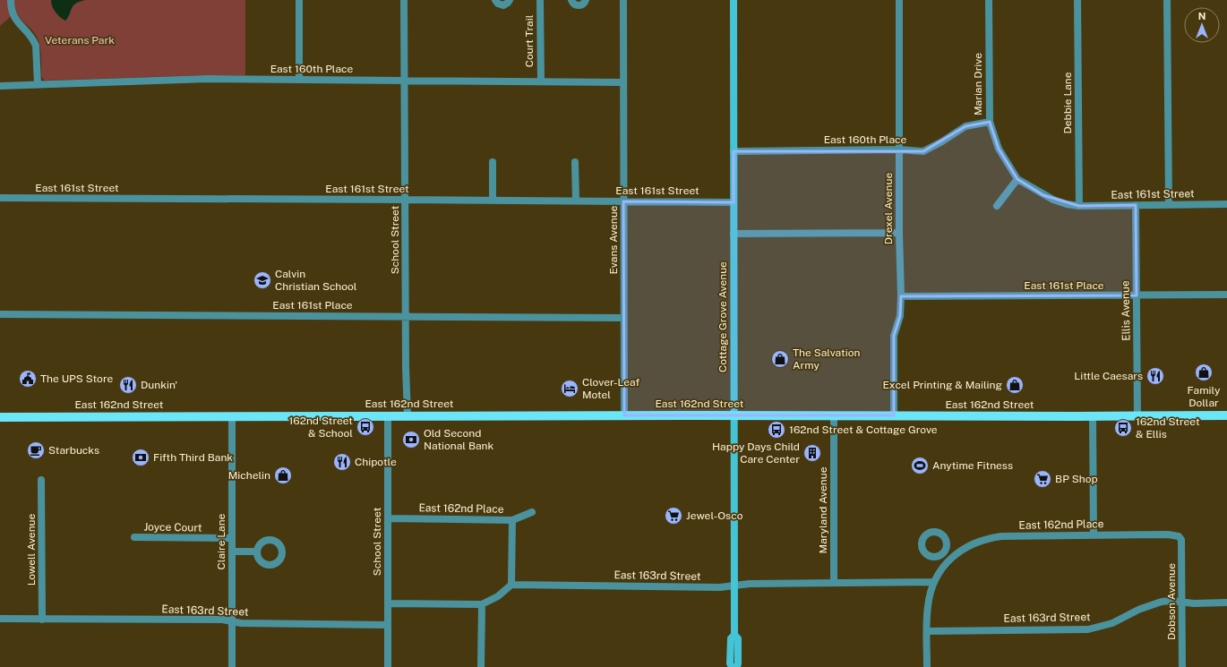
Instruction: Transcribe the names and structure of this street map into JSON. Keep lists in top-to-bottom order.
{
  "streets": {
    "main road": ["Cottage Grove Avenue", "East 162nd Street"],
    "street": [
      "Court Trail",
      "East 160th Place",
      "Marian Drive",
      "Debbie Lane",
      "East 161st Street",
      "Drexel Avenue",
      "School Street",
      "Evans Avenue",
      "East 161st Place",
      "Ellis Avenue",
      "East 162nd Place",
      "Maryland Avenue",
      "Joyce Court",
      "Claire Lane",
      "Lowell Avenue",
      "East 163rd Street",
      "Dobson Avenue"
    ]
  },
  "crossings": [
    ["Court Trail", "East 160th Place"],
    ["East 160th Place", "Marian Drive"],
    ["East 160th Place", "Drexel Avenue"],
    ["East 160th Place", "School Street"],
    ["East 160th Place", "Evans Avenue"],
    ["East 160th Place", "Cottage Grove Avenue"],
    ["Marian Drive", "Debbie Lane"],
    ["Marian Drive", "East 161st Street"],
    ["Debbie Lane", "East 161st Street"],
    ["East 161st Street", "School Street"],
    ["East 161st Street", "Evans Avenue"],
    ["East 161st Street", "Ellis Avenue"],
    ["East 161st Street", "Cottage Grove Avenue"],
    ["Drexel Avenue", "East 161st Place"],
    ["Drexel Avenue", "East 162nd Street"],
    ["School Street", "East 161st Place"],
    ["School Street", "East 162nd Street"],
    ["School Street", "East 162nd Place"],
    ["School Street", "East 163rd Street"],
    ["Evans Avenue", "East 161st Place"],
    ["Evans Avenue", "East 162nd Street"],
    ["East 161st Place", "Ellis Avenue"],
    ["Ellis Avenue", "East 162nd Street"],
    ["Cottage Grove Avenue", "East 162nd Street"],
    ["Cottage Grove Avenue", "East 163rd Street"],
    ["East 162nd Street", "Maryland Avenue"],
    ["East 162nd Street", "Claire Lane"],
    ["East 162nd Place", "Dobson Avenue"],
    ["Maryland Avenue", "East 163rd Street"],
    ["Joyce Court", "Claire Lane"],
    ["Claire Lane", "East 163rd Street"],
    ["Lowell Avenue", "East 163rd Street"],
    ["East 163rd Street", "Dobson Avenue"]
  ],
  "parks": ["Veterans Park"],
  "places": {
    "school or university": ["Calvin Christian School"],
    "shop": [
      "The Salvation Army",
      "Family Dollar",
      "Excel Printing & Mailing",
      "Michelin"
    ],
    "restaurant": ["Little Caesars", "Dunkin'", "Chipotle"],
    "public building": ["The UPS Store"],
    "hotel": ["Clover-Leaf Motel"],
    "bus stop": ["162nd Street & School", "162nd Street & Ellis", "162nd Street & Cottage Grove"],
    "bank": ["Old Second National Bank", "Fifth Third Bank"],
    "cafe": ["Starbucks"],
    "building": ["Happy Days Child Care Center"],
    "sports": ["Anytime Fitness"],
    "supermarket": ["BP Shop", "Jewel-Osco"]
  },
  "north": "top"
}
